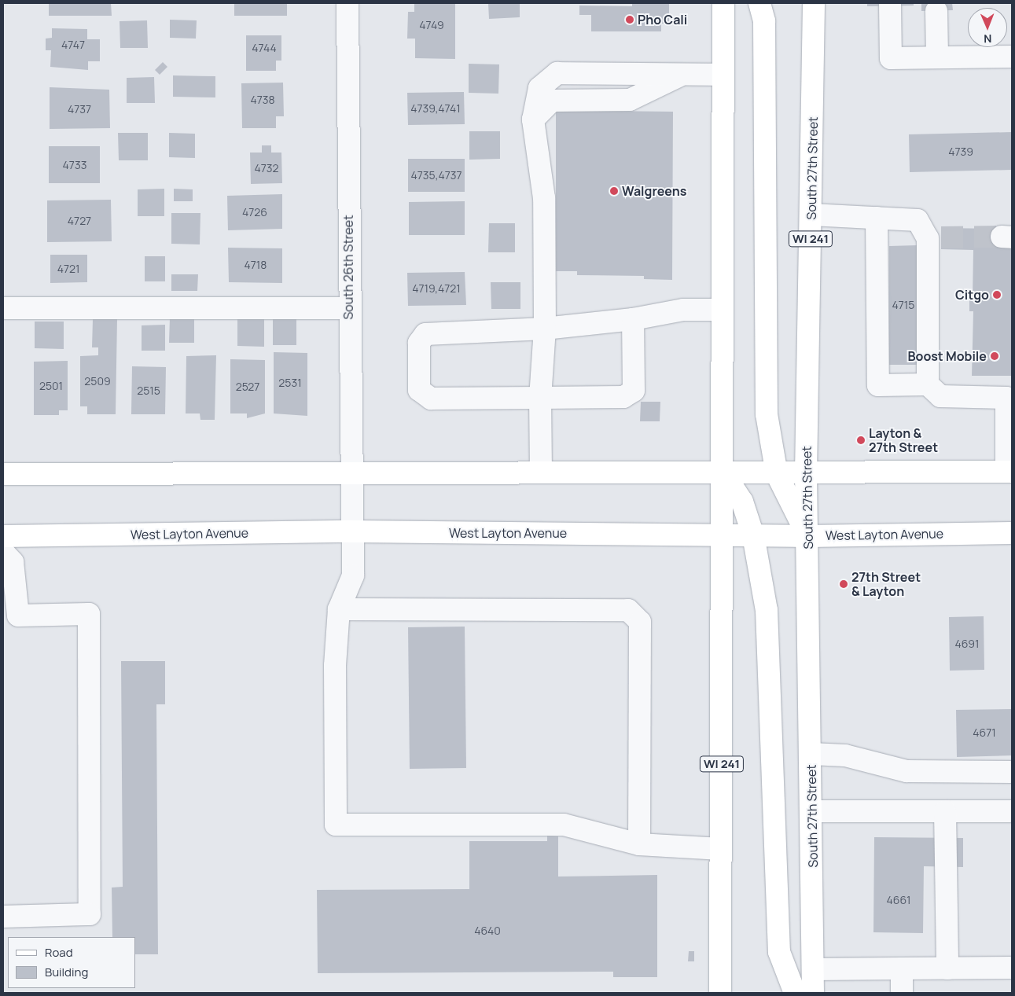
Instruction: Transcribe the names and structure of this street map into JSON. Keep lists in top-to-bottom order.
{
  "streets": {
    "main road": ["South 27th Street", "WI 241", "West Layton Avenue"],
    "street": ["South 26th Street"]
  },
  "crossings": [
    ["South 27th Street", "West Layton Avenue"],
    ["WI 241", "West Layton Avenue"],
    ["South 26th Street", "West Layton Avenue"]
  ],
  "places": [
    "Pho Cali",
    "Walgreens",
    "Citgo",
    "Boost Mobile",
    "Layton & 27th Street",
    "27th Street & Layton"
  ],
  "house_numbers": [
    "4749",
    "4747",
    "4744",
    "4738",
    "4739,4741",
    "4737",
    "4739",
    "4733",
    "4732",
    "4735,4737",
    "4726",
    "4727",
    "4718",
    "4721",
    "4719,4721",
    "4715",
    "2509",
    "2531",
    "2501",
    "2527",
    "2515",
    "4691",
    "4671",
    "4661",
    "4640"
  ],
  "legend": ["Road", "Building"],
  "north": "bottom"
}
